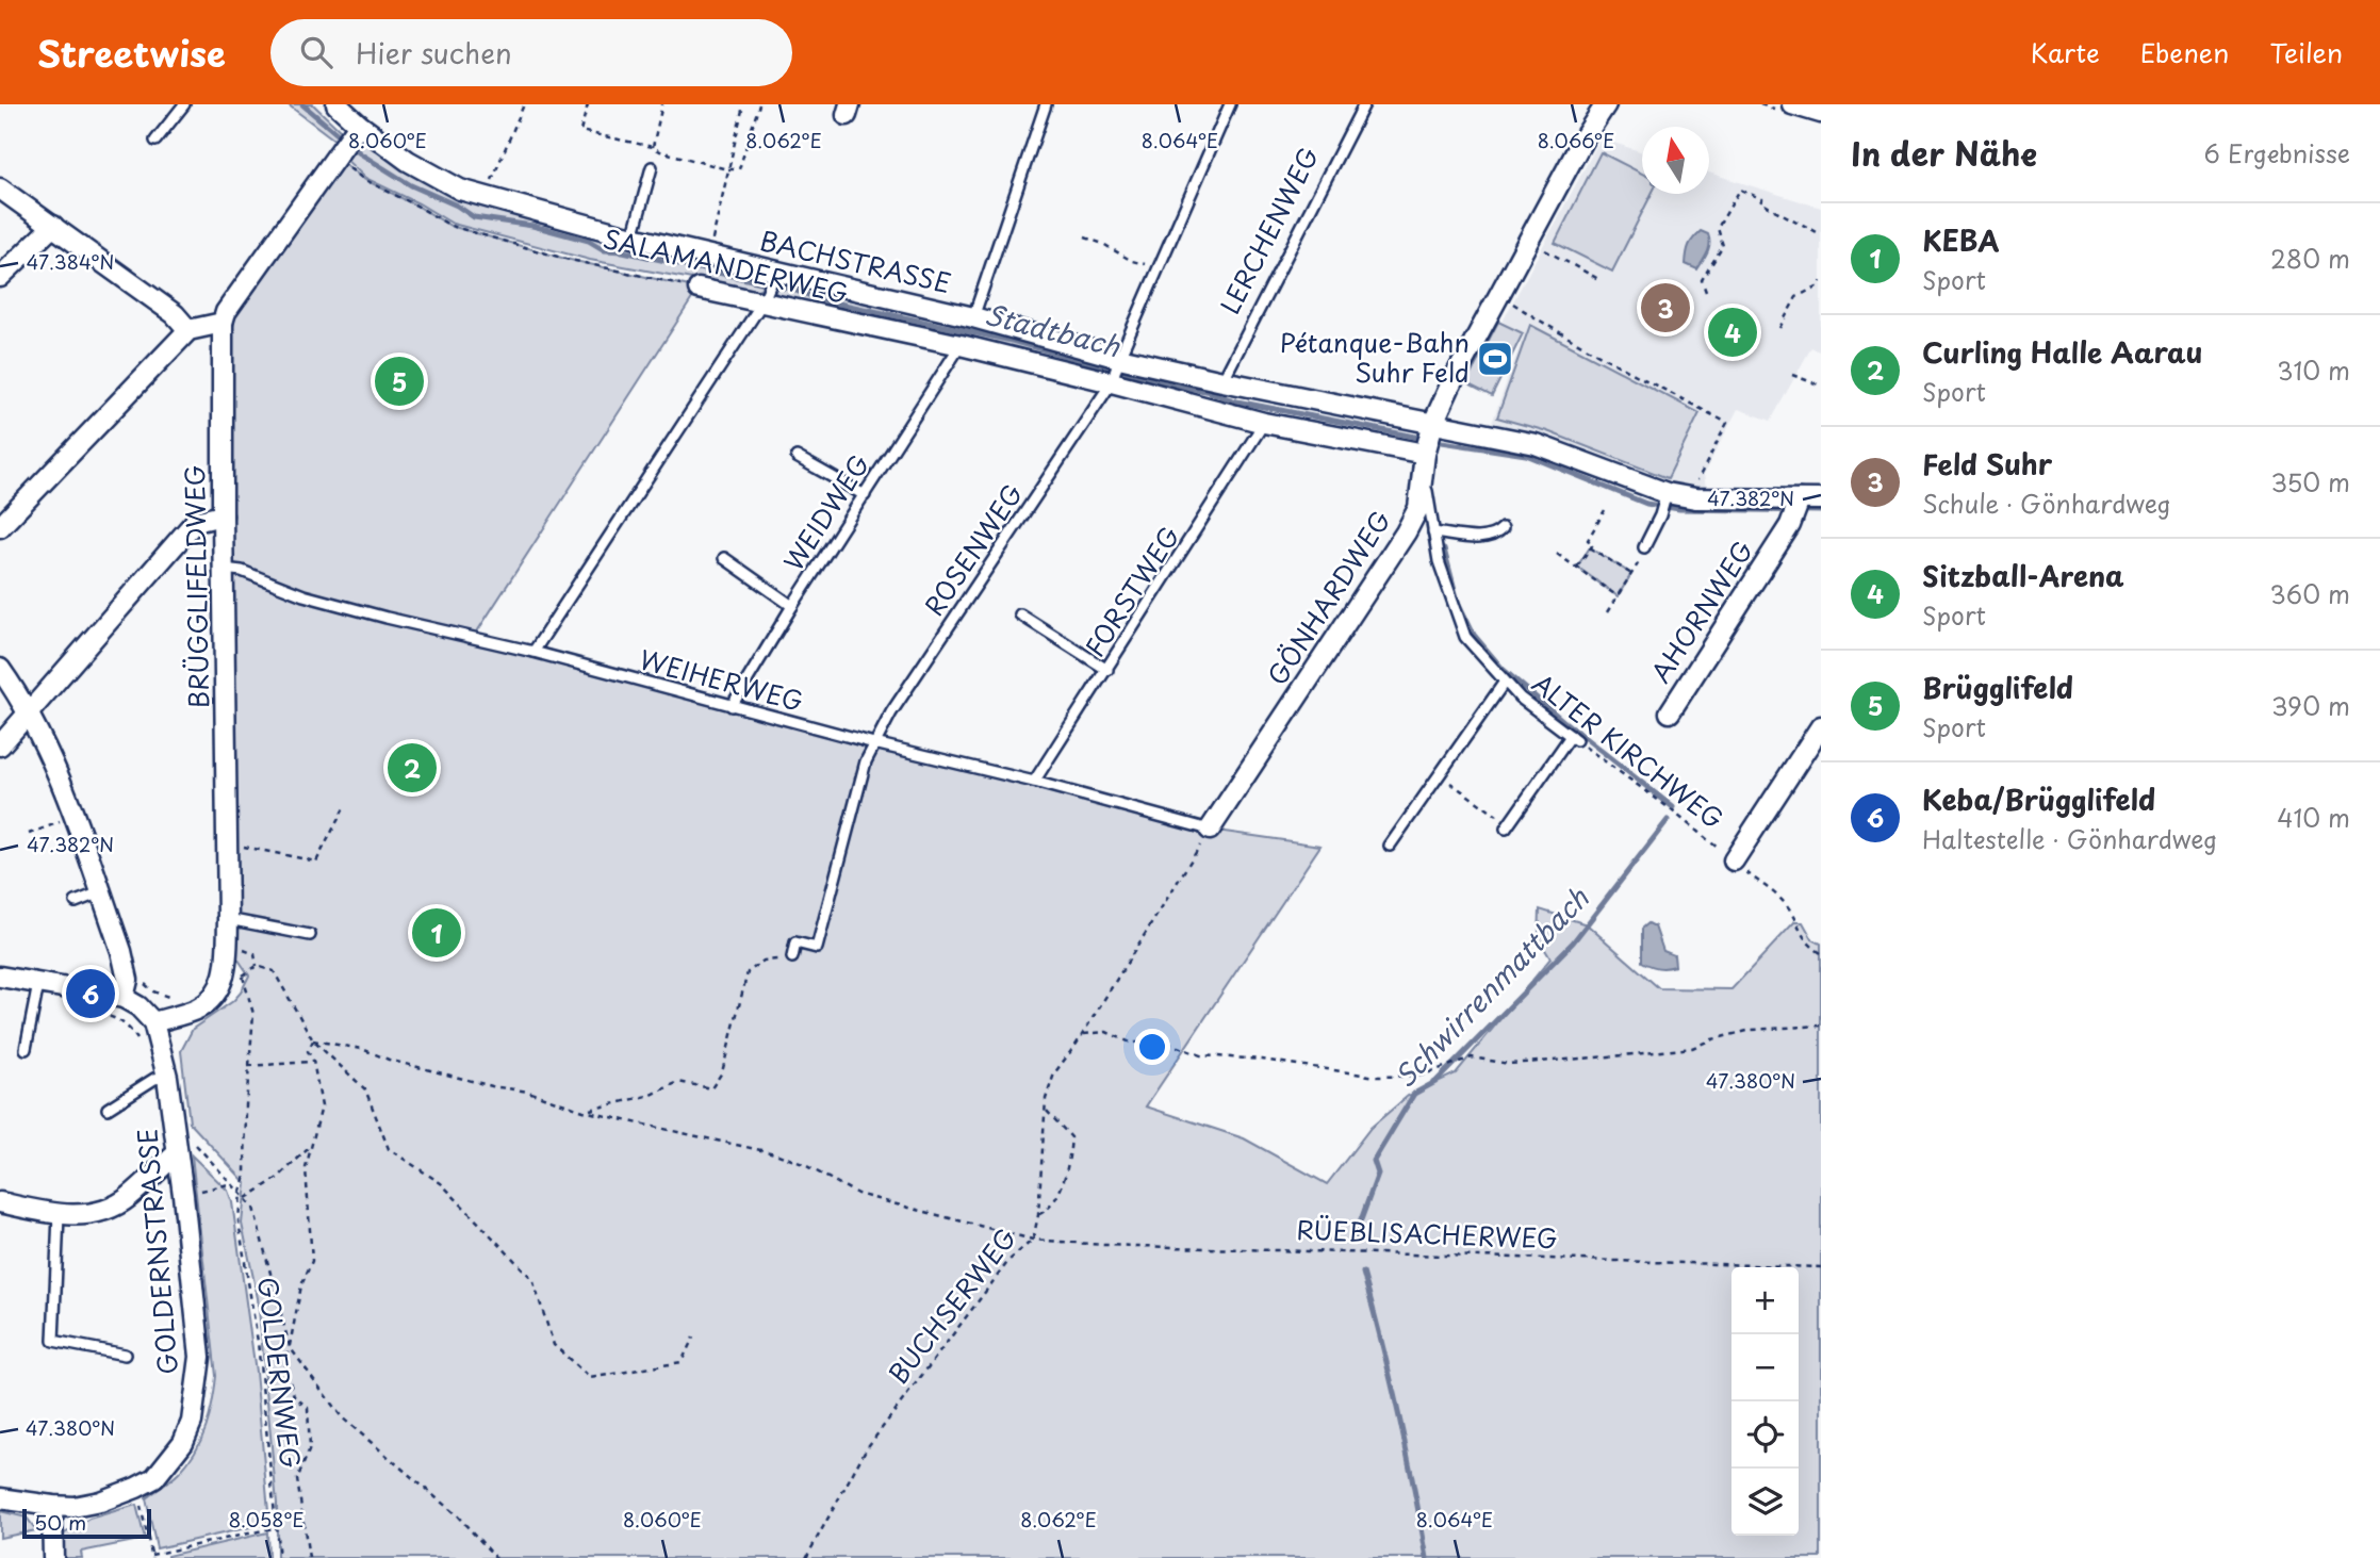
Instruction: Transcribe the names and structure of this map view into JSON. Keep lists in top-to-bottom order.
{
  "streets": {
    "street": [
      "BACHSTRASSE",
      "SALAMANDERWEG",
      "BRÜGGLIFELDWEG",
      "GÖNHARDWEG",
      "AHORNWEG",
      "GOLDERNSTRASSE"
    ],
    "lane": [
      "LERCHENWEG",
      "WEIDWEG",
      "ROSENWEG",
      "FORSTWEG",
      "WEIHERWEG",
      "ALTER KIRCHWEG"
    ],
    "path": ["RÜEBLISACHERWEG", "BUCHSERWEG", "GOLDERNWEG"]
  },
  "crossings": [
    ["LERCHENWEG", "BACHSTRASSE"],
    ["BACHSTRASSE", "ROSENWEG"],
    ["BACHSTRASSE", "GÖNHARDWEG"],
    ["BACHSTRASSE", "AHORNWEG"],
    ["SALAMANDERWEG", "WEIDWEG"],
    ["SALAMANDERWEG", "ROSENWEG"],
    ["SALAMANDERWEG", "FORSTWEG"],
    ["SALAMANDERWEG", "GÖNHARDWEG"],
    ["WEIDWEG", "WEIHERWEG"],
    ["ROSENWEG", "WEIHERWEG"],
    ["BRÜGGLIFELDWEG", "WEIHERWEG"],
    ["BRÜGGLIFELDWEG", "GOLDERNSTRASSE"],
    ["FORSTWEG", "WEIHERWEG"],
    ["GÖNHARDWEG", "WEIHERWEG"],
    ["GÖNHARDWEG", "ALTER KIRCHWEG"],
    ["GÖNHARDWEG", "BUCHSERWEG"],
    ["WEIHERWEG", "BUCHSERWEG"],
    ["RÜEBLISACHERWEG", "BUCHSERWEG"],
    ["RÜEBLISACHERWEG", "GOLDERNWEG"]
  ],
  "water": ["Stadtbach", "Schwirrenmattbach"],
  "places": {
    "sports": ["Pétanque-Bahn Suhr Feld"]
  },
  "scale_bar": "50 m",
  "north": "top",
  "page": {
    "header": "Streetwise",
    "search": "Hier suchen",
    "nav": ["Karte", "Ebenen", "Teilen"],
    "heading": ["In der Nähe", "6 Ergebnisse"],
    "list": [
      {
        "mark": "1",
        "name": "KEBA",
        "note": "Sport",
        "value": "280 m"
      },
      {
        "mark": "2",
        "name": "Curling Halle Aarau",
        "note": "Sport",
        "value": "310 m"
      },
      {
        "mark": "3",
        "name": "Feld Suhr",
        "note": "Schule · Gönhardweg",
        "value": "350 m"
      },
      {
        "mark": "4",
        "name": "Sitzball-Arena",
        "note": "Sport",
        "value": "360 m"
      },
      {
        "mark": "5",
        "name": "Brügglifeld",
        "note": "Sport",
        "value": "390 m"
      },
      {
        "mark": "6",
        "name": "Keba/Brügglifeld",
        "note": "Haltestelle · Gönhardweg",
        "value": "410 m"
      }
    ],
    "pins": [
      "3",
      "4",
      "5",
      "2",
      "1",
      "6"
    ],
    "map_buttons": ["+", "−"],
    "scale": "50 m"
  },
  "coordinates": [
    "8.060°E",
    "8.062°E",
    "8.064°E",
    "8.066°E",
    "47.384°N",
    "47.382°N",
    "47.380°N",
    "8.058°E"
  ]
}
